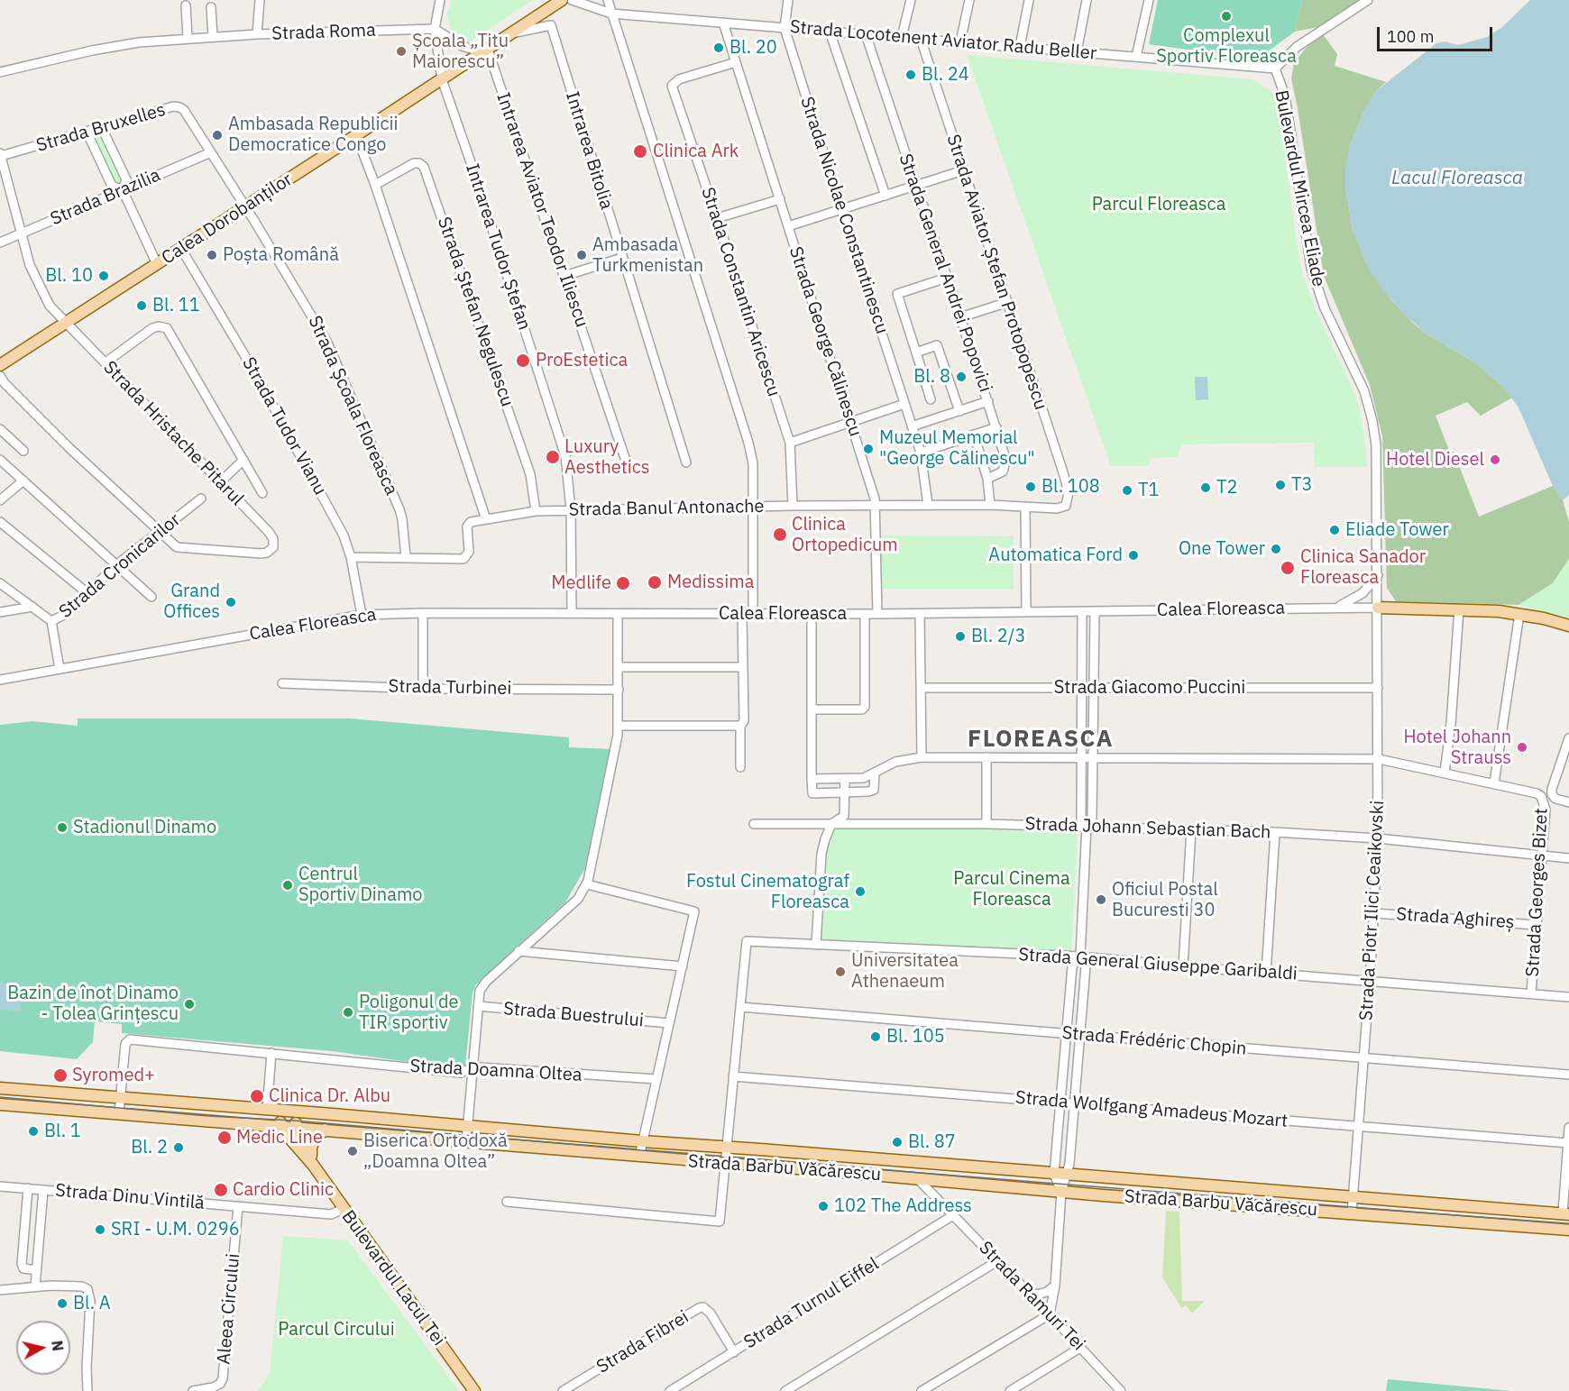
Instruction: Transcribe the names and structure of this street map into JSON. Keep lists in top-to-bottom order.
{
  "streets": {
    "main road": [
      "Calea Dorobanților",
      "Calea Floreasca",
      "Strada Barbu Văcărescu",
      "Bulevardul Lacul Tei"
    ],
    "street": [
      "Strada Roma",
      "Strada Locotenent Aviator Radu Beller",
      "Strada Bruxelles",
      "Intrarea Bitolia",
      "Bulevardul Mircea Eliade",
      "Strada Brazilia",
      "Intrarea Aviator Teodor Iliescu",
      "Strada Nicolae Constantinescu",
      "Intrarea Tudor Ștefan",
      "Strada Aviator Ștefan Protopopescu",
      "Strada General Andrei Popovici",
      "Strada Constantin Aricescu",
      "Strada Ștefan Negulescu",
      "Strada George Călinescu",
      "Strada Școala Floreasca",
      "Strada Tudor Vianu",
      "Strada Hristache Pitarul",
      "Strada Banul Antonache",
      "Strada Cronicarilor",
      "Strada Turbinei",
      "Strada Giacomo Puccini",
      "Strada Johann Sebastian Bach",
      "Strada Georges Bizet",
      "Strada Piotr Ilici Ceaikovski",
      "Strada Aghireș",
      "Strada General Giuseppe Garibaldi",
      "Strada Buestrului",
      "Strada Frédéric Chopin",
      "Strada Doamna Oltea",
      "Strada Wolfgang Amadeus Mozart",
      "Strada Dinu Vintilă",
      "Strada Ramuri Tei",
      "Strada Turnul Eiffel",
      "Aleea Circului",
      "Strada Fibrei"
    ]
  },
  "crossings": [
    ["Strada Roma", "Intrarea Tudor Ștefan"],
    ["Strada Locotenent Aviator Radu Beller", "Bulevardul Mircea Eliade"],
    ["Strada Locotenent Aviator Radu Beller", "Strada Nicolae Constantinescu"],
    ["Strada Locotenent Aviator Radu Beller", "Strada Aviator Ștefan Protopopescu"],
    ["Strada Locotenent Aviator Radu Beller", "Strada General Andrei Popovici"],
    ["Strada Locotenent Aviator Radu Beller", "Strada George Călinescu"],
    ["Strada Bruxelles", "Strada Brazilia"],
    ["Strada Bruxelles", "Calea Dorobanților"],
    ["Strada Bruxelles", "Strada Școala Floreasca"],
    ["Strada Bruxelles", "Strada Hristache Pitarul"],
    ["Intrarea Bitolia", "Calea Dorobanților"],
    ["Bulevardul Mircea Eliade", "Calea Floreasca"],
    ["Bulevardul Mircea Eliade", "Strada Piotr Ilici Ceaikovski"],
    ["Strada Brazilia", "Strada Hristache Pitarul"],
    ["Intrarea Aviator Teodor Iliescu", "Calea Dorobanților"],
    ["Strada Nicolae Constantinescu", "Strada Banul Antonache"],
    ["Calea Dorobanților", "Intrarea Tudor Ștefan"],
    ["Calea Dorobanților", "Strada Școala Floreasca"],
    ["Calea Dorobanților", "Strada Tudor Vianu"],
    ["Calea Dorobanților", "Strada Hristache Pitarul"],
    ["Intrarea Tudor Ștefan", "Strada Banul Antonache"],
    ["Intrarea Tudor Ștefan", "Calea Floreasca"],
    ["Strada Aviator Ștefan Protopopescu", "Strada Banul Antonache"],
    ["Strada Constantin Aricescu", "Strada George Călinescu"],
    ["Strada Constantin Aricescu", "Strada Banul Antonache"],
    ["Strada Ștefan Negulescu", "Strada Banul Antonache"],
    ["Strada George Călinescu", "Strada Banul Antonache"],
    ["Strada George Călinescu", "Calea Floreasca"],
    ["Strada Școala Floreasca", "Strada Banul Antonache"],
    ["Strada Tudor Vianu", "Calea Floreasca"],
    ["Strada Hristache Pitarul", "Strada Cronicarilor"],
    ["Strada Cronicarilor", "Calea Floreasca"],
    ["Calea Floreasca", "Strada Piotr Ilici Ceaikovski"],
    ["Strada Giacomo Puccini", "Strada Piotr Ilici Ceaikovski"],
    ["Strada Johann Sebastian Bach", "Strada Georges Bizet"],
    ["Strada Johann Sebastian Bach", "Strada Piotr Ilici Ceaikovski"],
    ["Strada Georges Bizet", "Strada Aghireș"],
    ["Strada Georges Bizet", "Strada General Giuseppe Garibaldi"],
    ["Strada Piotr Ilici Ceaikovski", "Strada Aghireș"],
    ["Strada Piotr Ilici Ceaikovski", "Strada General Giuseppe Garibaldi"],
    ["Strada Piotr Ilici Ceaikovski", "Strada Frédéric Chopin"],
    ["Strada Piotr Ilici Ceaikovski", "Strada Wolfgang Amadeus Mozart"],
    ["Strada Piotr Ilici Ceaikovski", "Strada Barbu Văcărescu"],
    ["Strada General Giuseppe Garibaldi", "Strada Frédéric Chopin"],
    ["Strada Doamna Oltea", "Strada Barbu Văcărescu"],
    ["Strada Barbu Văcărescu", "Bulevardul Lacul Tei"],
    ["Strada Barbu Văcărescu", "Strada Ramuri Tei"],
    ["Strada Dinu Vintilă", "Bulevardul Lacul Tei"],
    ["Strada Dinu Vintilă", "Aleea Circului"],
    ["Strada Ramuri Tei", "Strada Turnul Eiffel"],
    ["Strada Turnul Eiffel", "Strada Fibrei"]
  ],
  "districts": ["FLOREASCA"],
  "water": ["Lacul Floreasca"],
  "parks": ["Parcul Floreasca", "Parcul Cinema Floreasca", "Parcul Circului"],
  "places": [
    "Complexul Sportiv Floreasca",
    "Bl. 20",
    "Școala „Titu Maiorescu”",
    "Bl. 24",
    "Ambasada Republicii Democratice Congo",
    "Clinica Ark",
    "Poșta Română",
    "Ambasada Turkmenistan",
    "Bl. 10",
    "Bl. 11",
    "ProEstetica",
    "Bl. 8",
    "Muzeul Memorial \"George Călinescu\"",
    "Luxury Aesthetics",
    "Hotel Diesel",
    "T3",
    "Bl. 108",
    "T2",
    "T1",
    "Eliade Tower",
    "Clinica Ortopedicum",
    "One Tower",
    "Automatica Ford",
    "Clinica Sanador Floreasca",
    "Medissima",
    "Medlife",
    "Grand Offices",
    "Bl. 2/3",
    "Hotel Johann Strauss",
    "Stadionul Dinamo",
    "Centrul Sportiv Dinamo",
    "Fostul Cinematograf Floreasca",
    "Oficiul Postal Bucuresti 30",
    "Universitatea Athenaeum",
    "Bazin de înot Dinamo - Tolea Grințescu",
    "Poligonul de TIR sportiv",
    "Bl. 105",
    "Syromed+",
    "Clinica Dr. Albu",
    "Bl. 1",
    "Medic Line",
    "Bl. 87",
    "Bl. 2",
    "Biserica Ortodoxă „Doamna Oltea”",
    "Cardio Clinic",
    "102 The Address",
    "SRI - U.M. 0296",
    "Bl. A"
  ],
  "scale_bar": "100 m",
  "north": "right"
}
